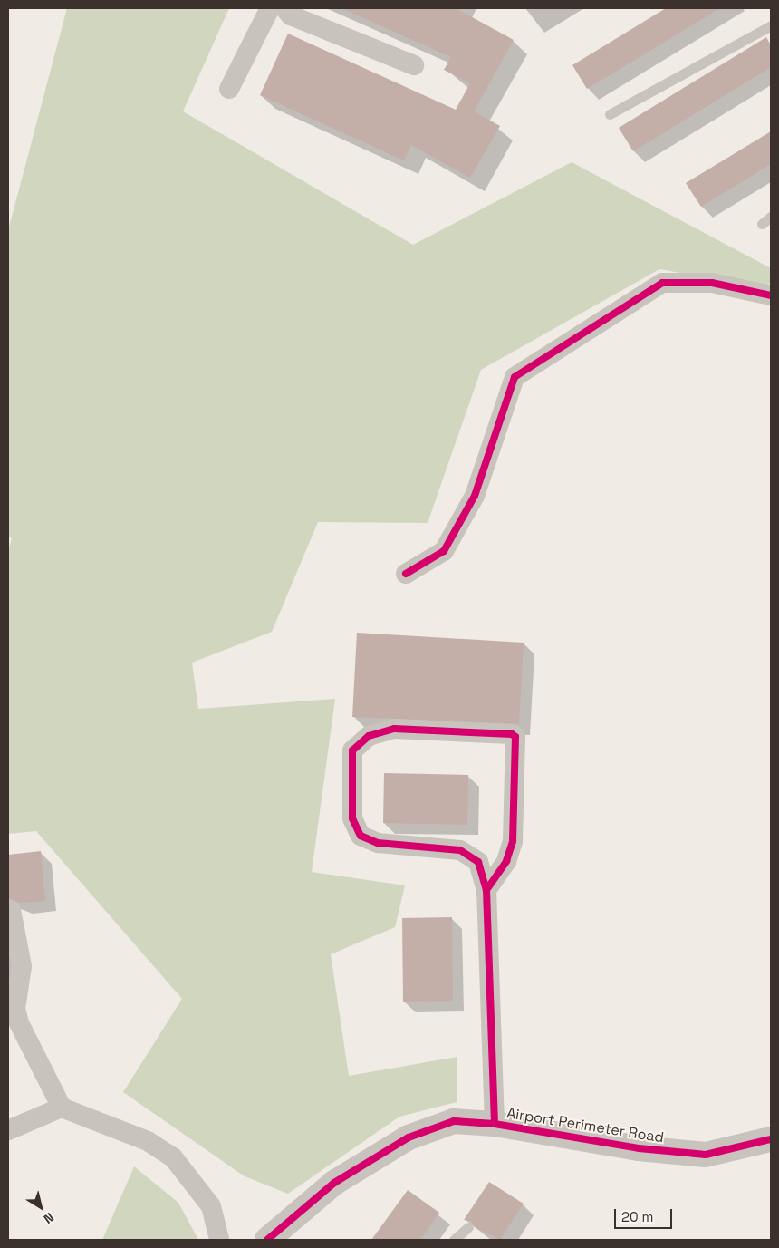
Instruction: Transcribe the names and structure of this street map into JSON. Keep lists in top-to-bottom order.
{
  "streets": {
    "street": ["Airport Perimeter Road"]
  },
  "scale_bar": "20 m",
  "north": "bottom right"
}
